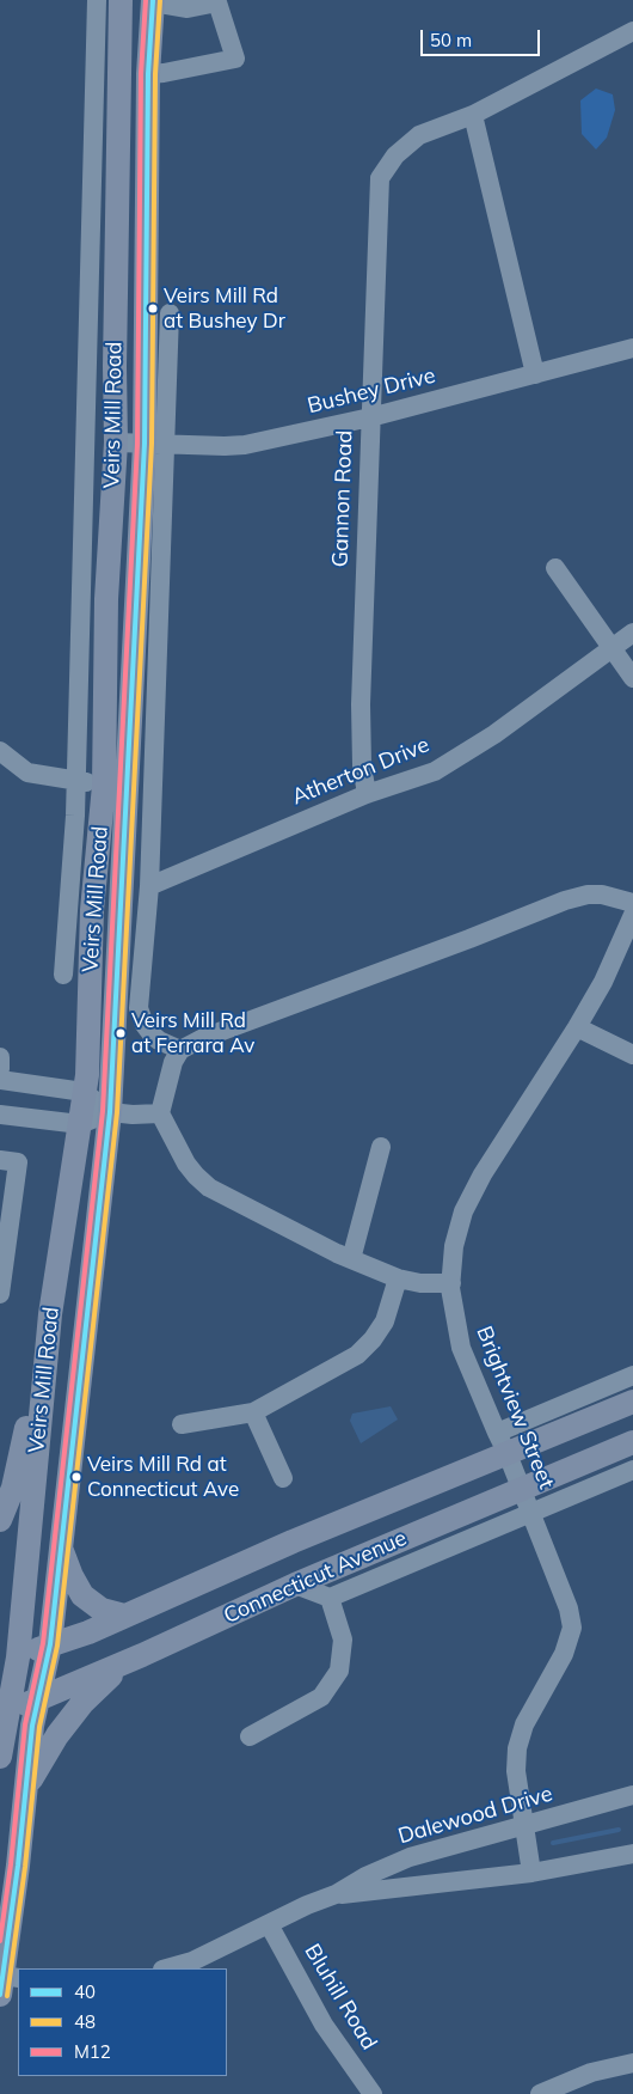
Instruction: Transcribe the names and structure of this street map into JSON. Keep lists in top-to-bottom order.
{
  "streets": {
    "main road": ["Veirs Mill Road", "Connecticut Avenue"],
    "street": [
      "Bushey Drive",
      "Gannon Road",
      "Atherton Drive",
      "Brightview Street",
      "Dalewood Drive",
      "Bluhill Road"
    ]
  },
  "crossings": [
    ["Bushey Drive", "Veirs Mill Road"],
    ["Bushey Drive", "Gannon Road"],
    ["Veirs Mill Road", "Atherton Drive"],
    ["Veirs Mill Road", "Connecticut Avenue"],
    ["Gannon Road", "Atherton Drive"],
    ["Brightview Street", "Connecticut Avenue"],
    ["Brightview Street", "Dalewood Drive"],
    ["Dalewood Drive", "Bluhill Road"]
  ],
  "places": ["Veirs Mill Rd at Bushey Dr", "Veirs Mill Rd at Ferrara Av", "Veirs Mill Rd at Connecticut Ave"],
  "lines": ["transit line 40", "transit line 48", "transit line M12"],
  "legend": ["40", "48", "M12"],
  "scale_bar": "50 m"
}
